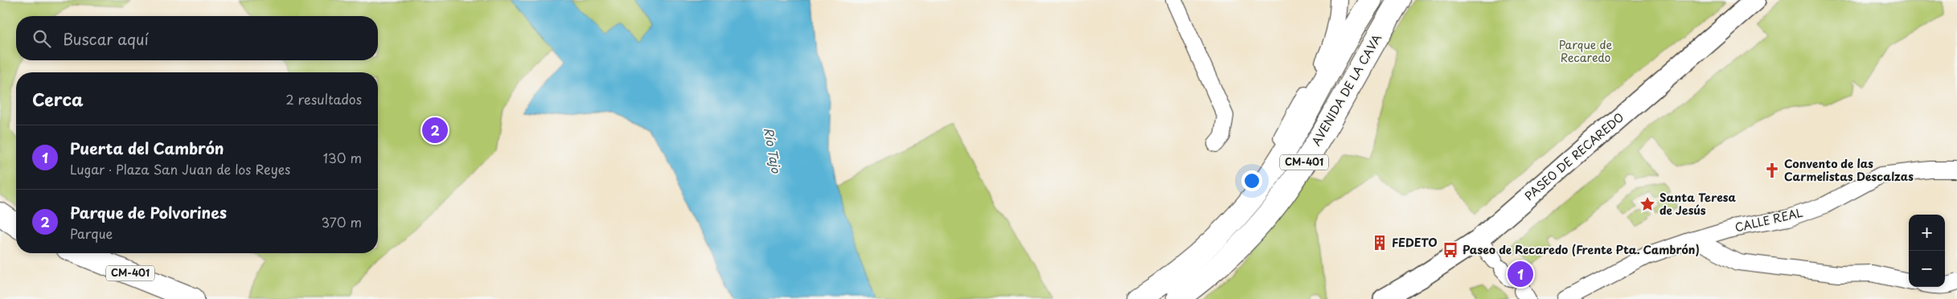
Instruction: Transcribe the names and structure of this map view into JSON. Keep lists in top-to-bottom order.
{
  "streets": {
    "main road": ["AVENIDA DE LA CAVA", "CM-401"],
    "street": ["PASEO DE RECAREDO", "CALLE REAL"]
  },
  "water": ["Río Tajo"],
  "parks": ["Parque de Recaredo"],
  "places": {
    "church": ["Convento de las Carmelistas Descalzas"],
    "place": ["Santa Teresa de Jesús"],
    "building": ["FEDETO"],
    "bus stop": ["Paseo de Recaredo (Frente Pta. Cambrón)"]
  },
  "page": {
    "search": "Buscar aquí",
    "heading": ["Cerca", "2 resultados"],
    "pins": ["2", "1"],
    "list": [
      {
        "mark": "1",
        "name": "Puerta del Cambrón",
        "note": "Lugar · Plaza San Juan de los Reyes",
        "value": "130 m"
      },
      {
        "mark": "2",
        "name": "Parque de Polvorines",
        "note": "Parque",
        "value": "370 m"
      }
    ],
    "map_buttons": ["+", "−"]
  }
}
